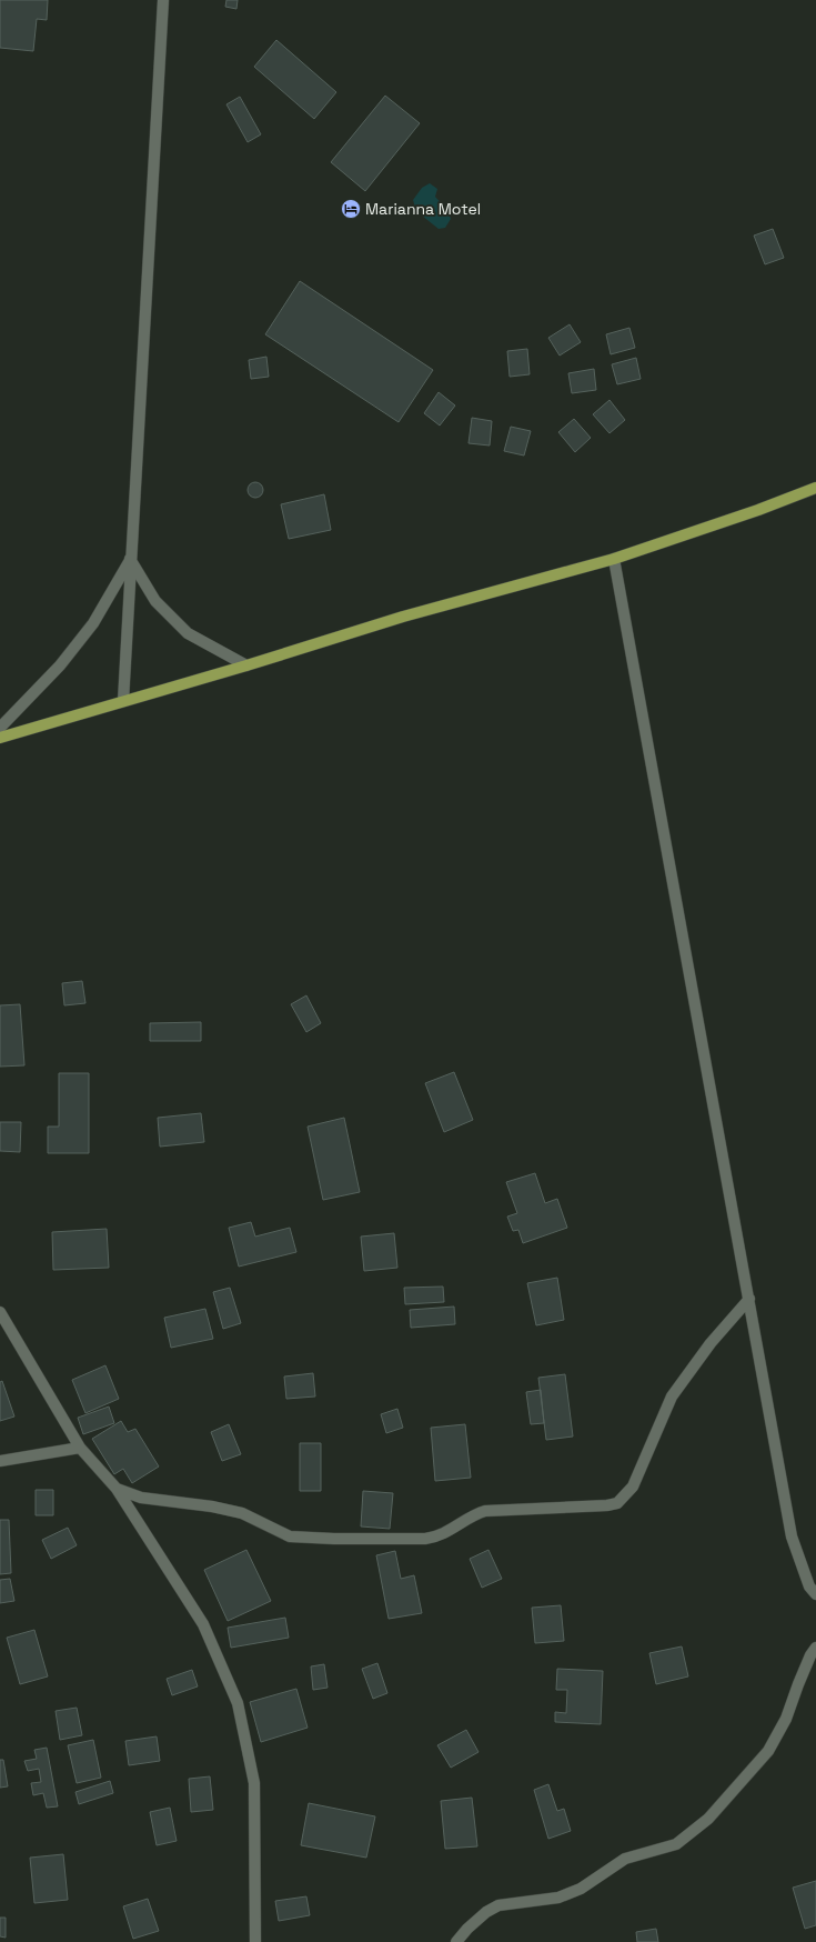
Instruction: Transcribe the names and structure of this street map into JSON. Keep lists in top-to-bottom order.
{
  "places": {
    "hotel": ["Marianna Motel"]
  }
}
